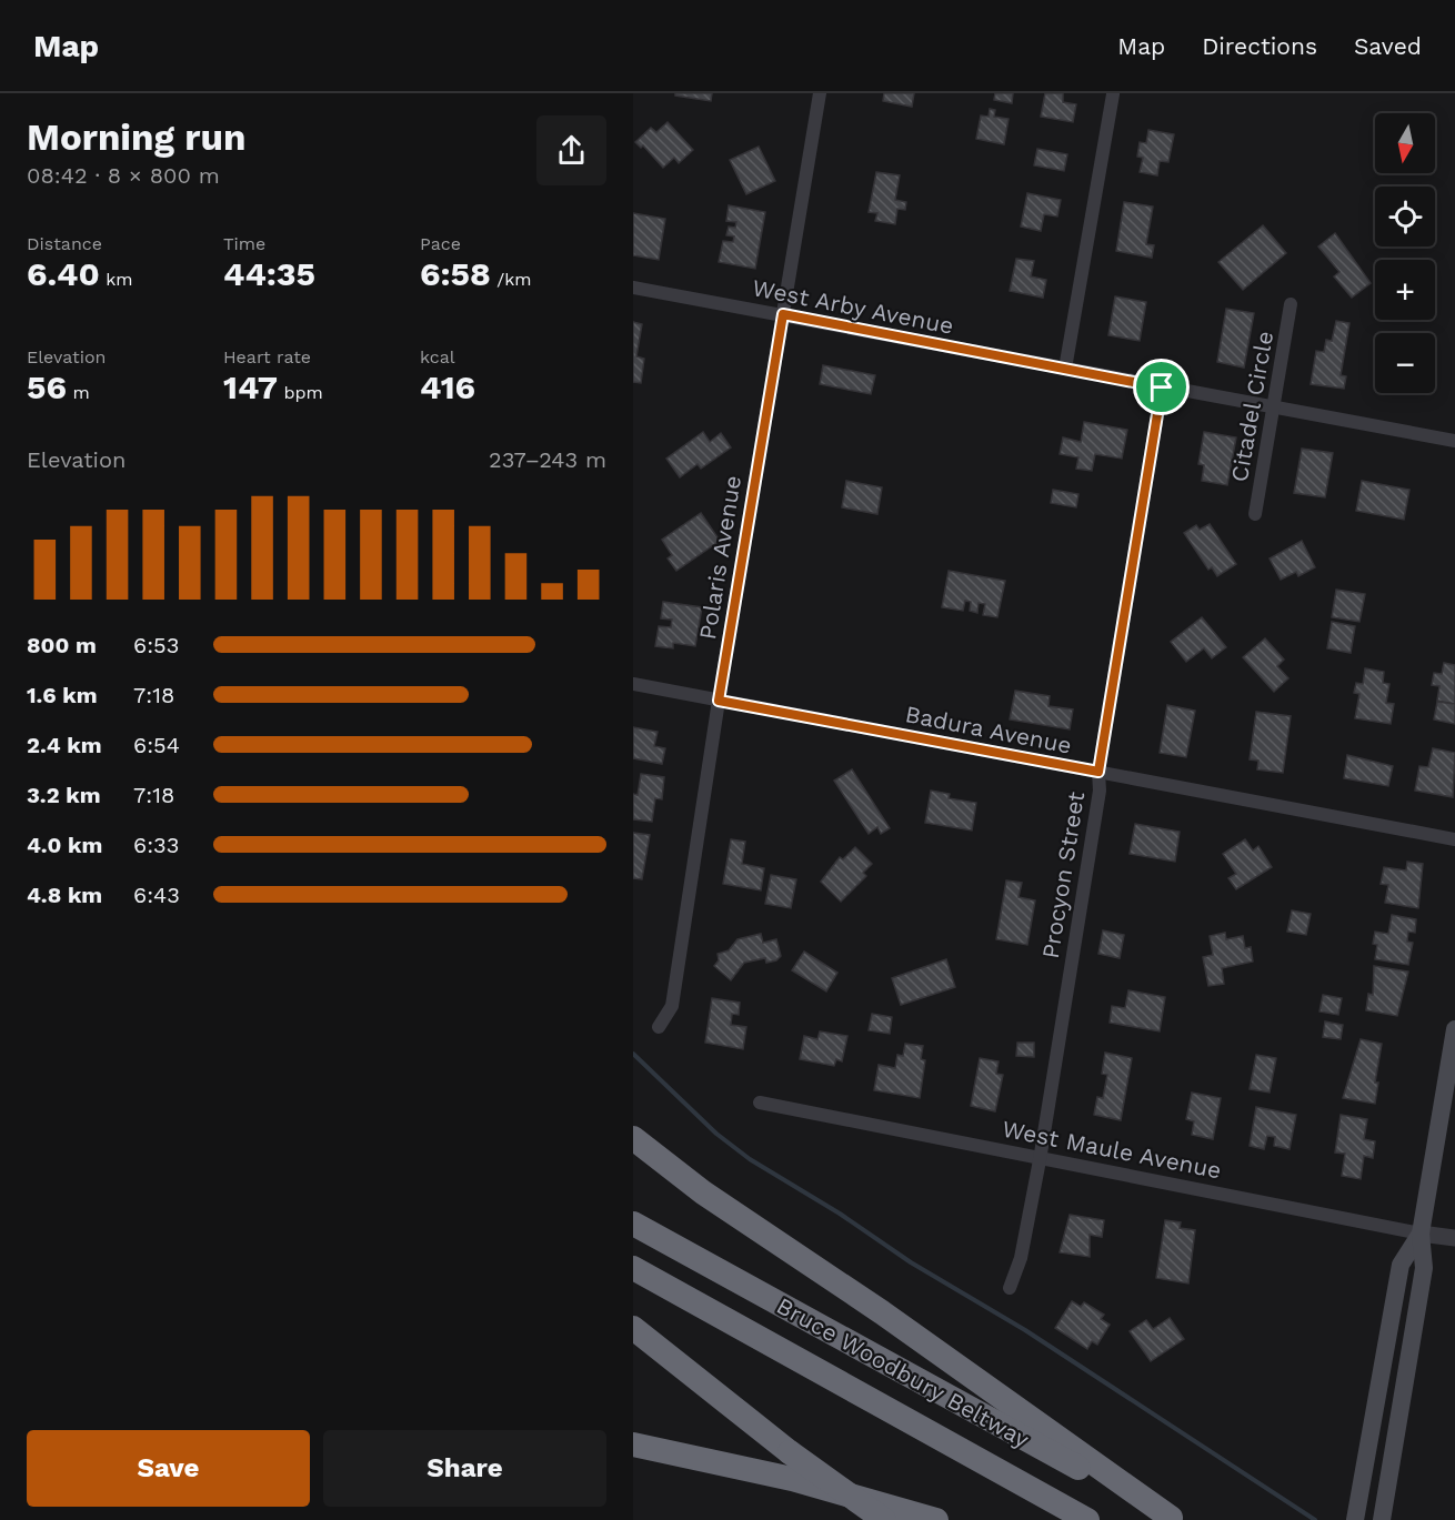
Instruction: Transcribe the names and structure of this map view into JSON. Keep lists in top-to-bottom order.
{
  "streets": {
    "highway": ["Bruce Woodbury Beltway"],
    "street": [
      "West Arby Avenue",
      "Citadel Circle",
      "Polaris Avenue",
      "Badura Avenue",
      "Procyon Street",
      "West Maule Avenue"
    ]
  },
  "crossings": [
    ["West Arby Avenue", "Citadel Circle"],
    ["West Arby Avenue", "Polaris Avenue"],
    ["West Arby Avenue", "Procyon Street"],
    ["Polaris Avenue", "Badura Avenue"],
    ["Badura Avenue", "Procyon Street"],
    ["Procyon Street", "West Maule Avenue"]
  ],
  "north": "bottom",
  "page": {
    "header": "Map",
    "nav": ["Map", "Directions", "Saved"],
    "heading": ["Morning run", "08:42 · 8 × 800 m"],
    "map_buttons": ["+", "−"],
    "stats": [
      ["Distance", "6.40 km"],
      ["Time", "44:35"],
      ["Pace", "6:58 /km"],
      ["Elevation", "56 m"],
      ["Heart rate", "147 bpm"],
      ["kcal", "416"]
    ],
    "chart": ["Elevation", "237–243 m"],
    "list": [
      {
        "name": "800 m",
        "note": "6:53"
      },
      {
        "name": "1.6 km",
        "note": "7:18"
      },
      {
        "name": "2.4 km",
        "note": "6:54"
      },
      {
        "name": "3.2 km",
        "note": "7:18"
      },
      {
        "name": "4.0 km",
        "note": "6:33"
      },
      {
        "name": "4.8 km",
        "note": "6:43"
      }
    ],
    "buttons": ["Save", "Share"]
  }
}
